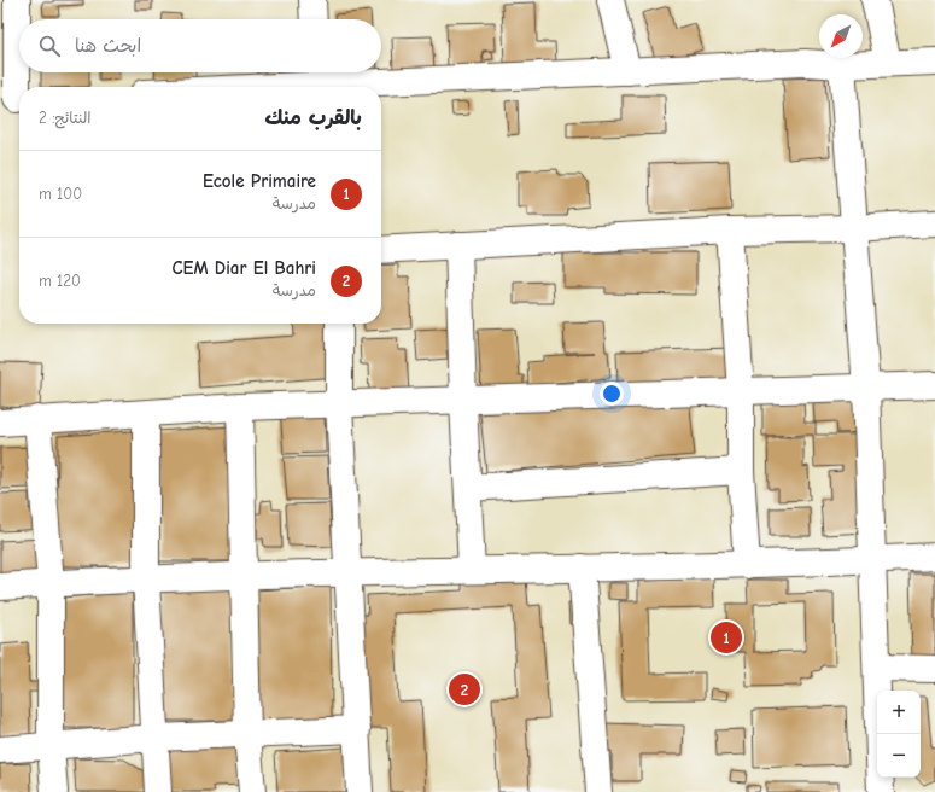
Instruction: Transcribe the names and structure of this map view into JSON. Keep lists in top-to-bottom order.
{
  "north": "bottom left",
  "page": {
    "search": "ابحث هنا",
    "heading": ["بالقرب منك", "النتائج: 2"],
    "list": [
      {
        "mark": "1",
        "name": "Ecole Primaire",
        "note": "مدرسة",
        "value": "100 m"
      },
      {
        "mark": "2",
        "name": "CEM Diar El Bahri",
        "note": "مدرسة",
        "value": "120 m"
      }
    ],
    "pins": ["1", "2"],
    "map_buttons": ["+", "−"]
  }
}
